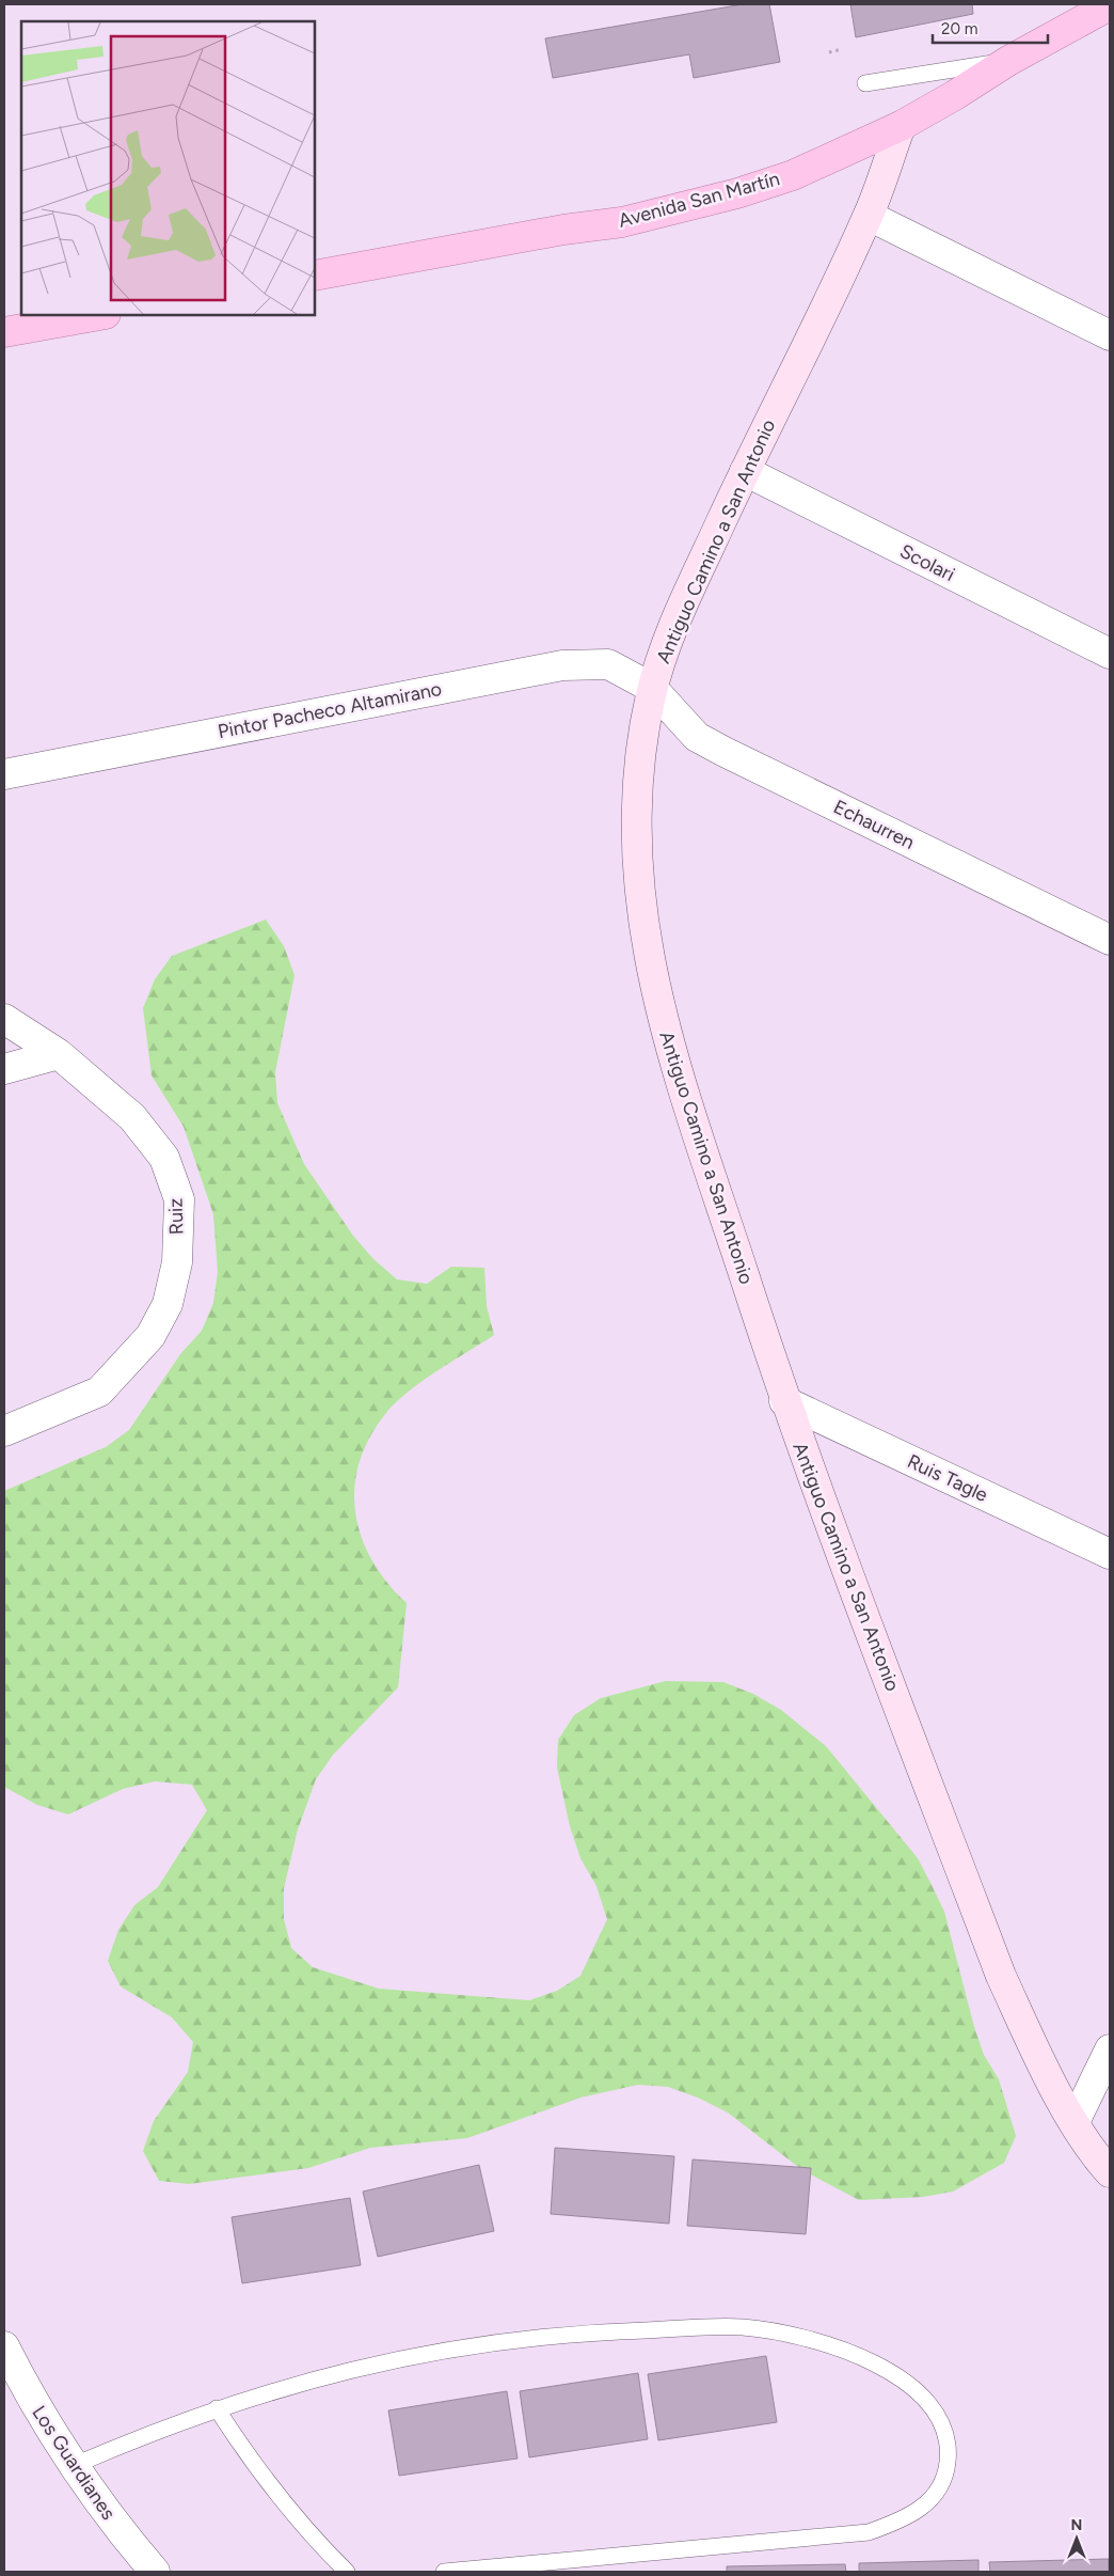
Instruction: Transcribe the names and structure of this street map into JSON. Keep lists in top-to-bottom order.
{
  "streets": {
    "main road": ["Avenida San Martín"],
    "street": [
      "Antiguo Camino a San Antonio",
      "Scolari",
      "Pintor Pacheco Altamirano",
      "Echaurren",
      "Ruiz",
      "Ruis Tagle",
      "Los Guardianes"
    ]
  },
  "crossings": [
    ["Avenida San Martín", "Antiguo Camino a San Antonio"],
    ["Antiguo Camino a San Antonio", "Scolari"],
    ["Antiguo Camino a San Antonio", "Pintor Pacheco Altamirano"],
    ["Antiguo Camino a San Antonio", "Echaurren"],
    ["Antiguo Camino a San Antonio", "Ruis Tagle"],
    ["Pintor Pacheco Altamirano", "Echaurren"]
  ],
  "scale_bar": "20 m",
  "north": "top"
}
